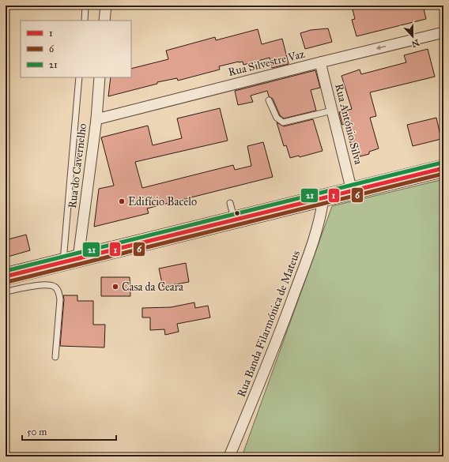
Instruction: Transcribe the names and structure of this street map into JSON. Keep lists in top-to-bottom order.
{
  "streets": {
    "street": [
      "Rua Silvestre Vaz",
      "Rua António Silva",
      "Rua do Cavernelho",
      "Rua Banda Filarmónica de Mateus"
    ]
  },
  "crossings": [
    ["Rua Silvestre Vaz", "Rua António Silva"],
    ["Rua Silvestre Vaz", "Rua do Cavernelho"]
  ],
  "one_way": ["Rua Silvestre Vaz"],
  "places": ["Edifício Bacelo", "Casa da Ceara"],
  "lines": ["transit line 21", "transit line 1", "transit line 6"],
  "legend": ["1", "6", "21"],
  "scale_bar": "50 m",
  "north": "bottom"
}
